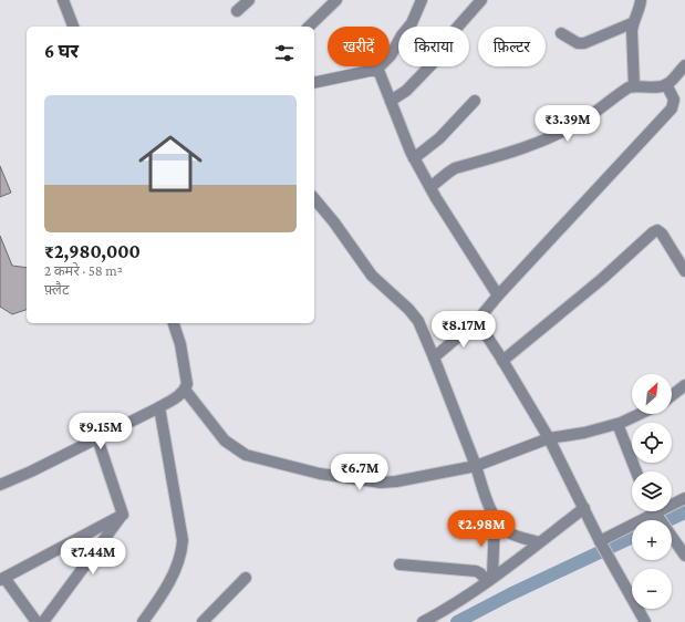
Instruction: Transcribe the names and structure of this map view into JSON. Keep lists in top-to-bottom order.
{
  "north": "top right",
  "page": {
    "chip": ["खरीदें", "किराया", "फ़िल्टर"],
    "heading": "6 घर",
    "list": [
      {
        "name": "₹2,980,000",
        "note": "2 कमरे · 58 m² · फ़्लैट"
      }
    ],
    "price": [
      "₹3.39M",
      "₹8.17M",
      "₹9.15M",
      "₹6.7M",
      "₹2.98M",
      "₹7.44M"
    ],
    "map_buttons": ["+", "−"]
  }
}
